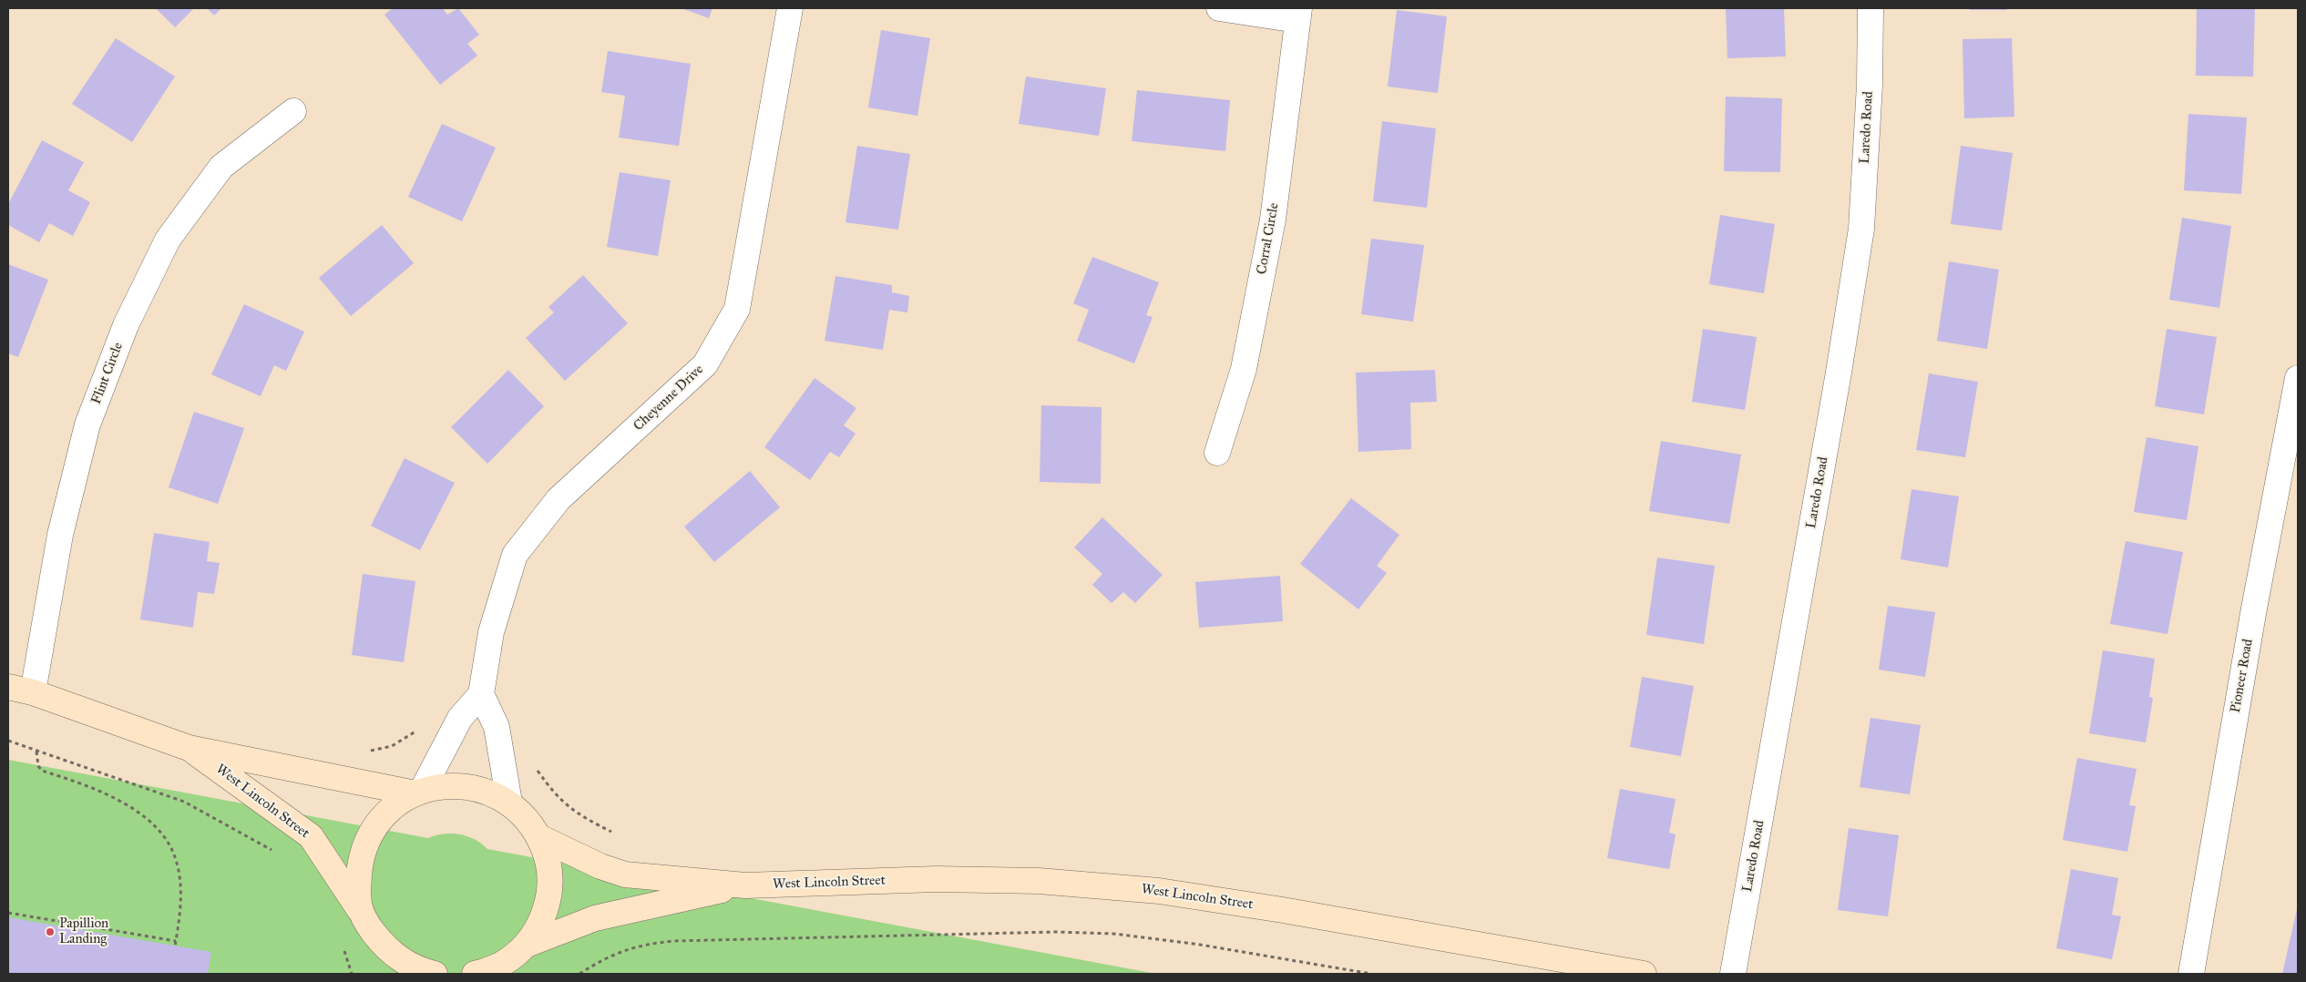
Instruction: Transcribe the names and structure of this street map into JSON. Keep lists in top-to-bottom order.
{
  "streets": {
    "street": [
      "Laredo Road",
      "Corral Circle",
      "Flint Circle",
      "Cheyenne Drive",
      "Pioneer Road",
      "West Lincoln Street"
    ]
  },
  "crossings": [
    ["Flint Circle", "West Lincoln Street"]
  ],
  "places": ["Papillion Landing"]
}
